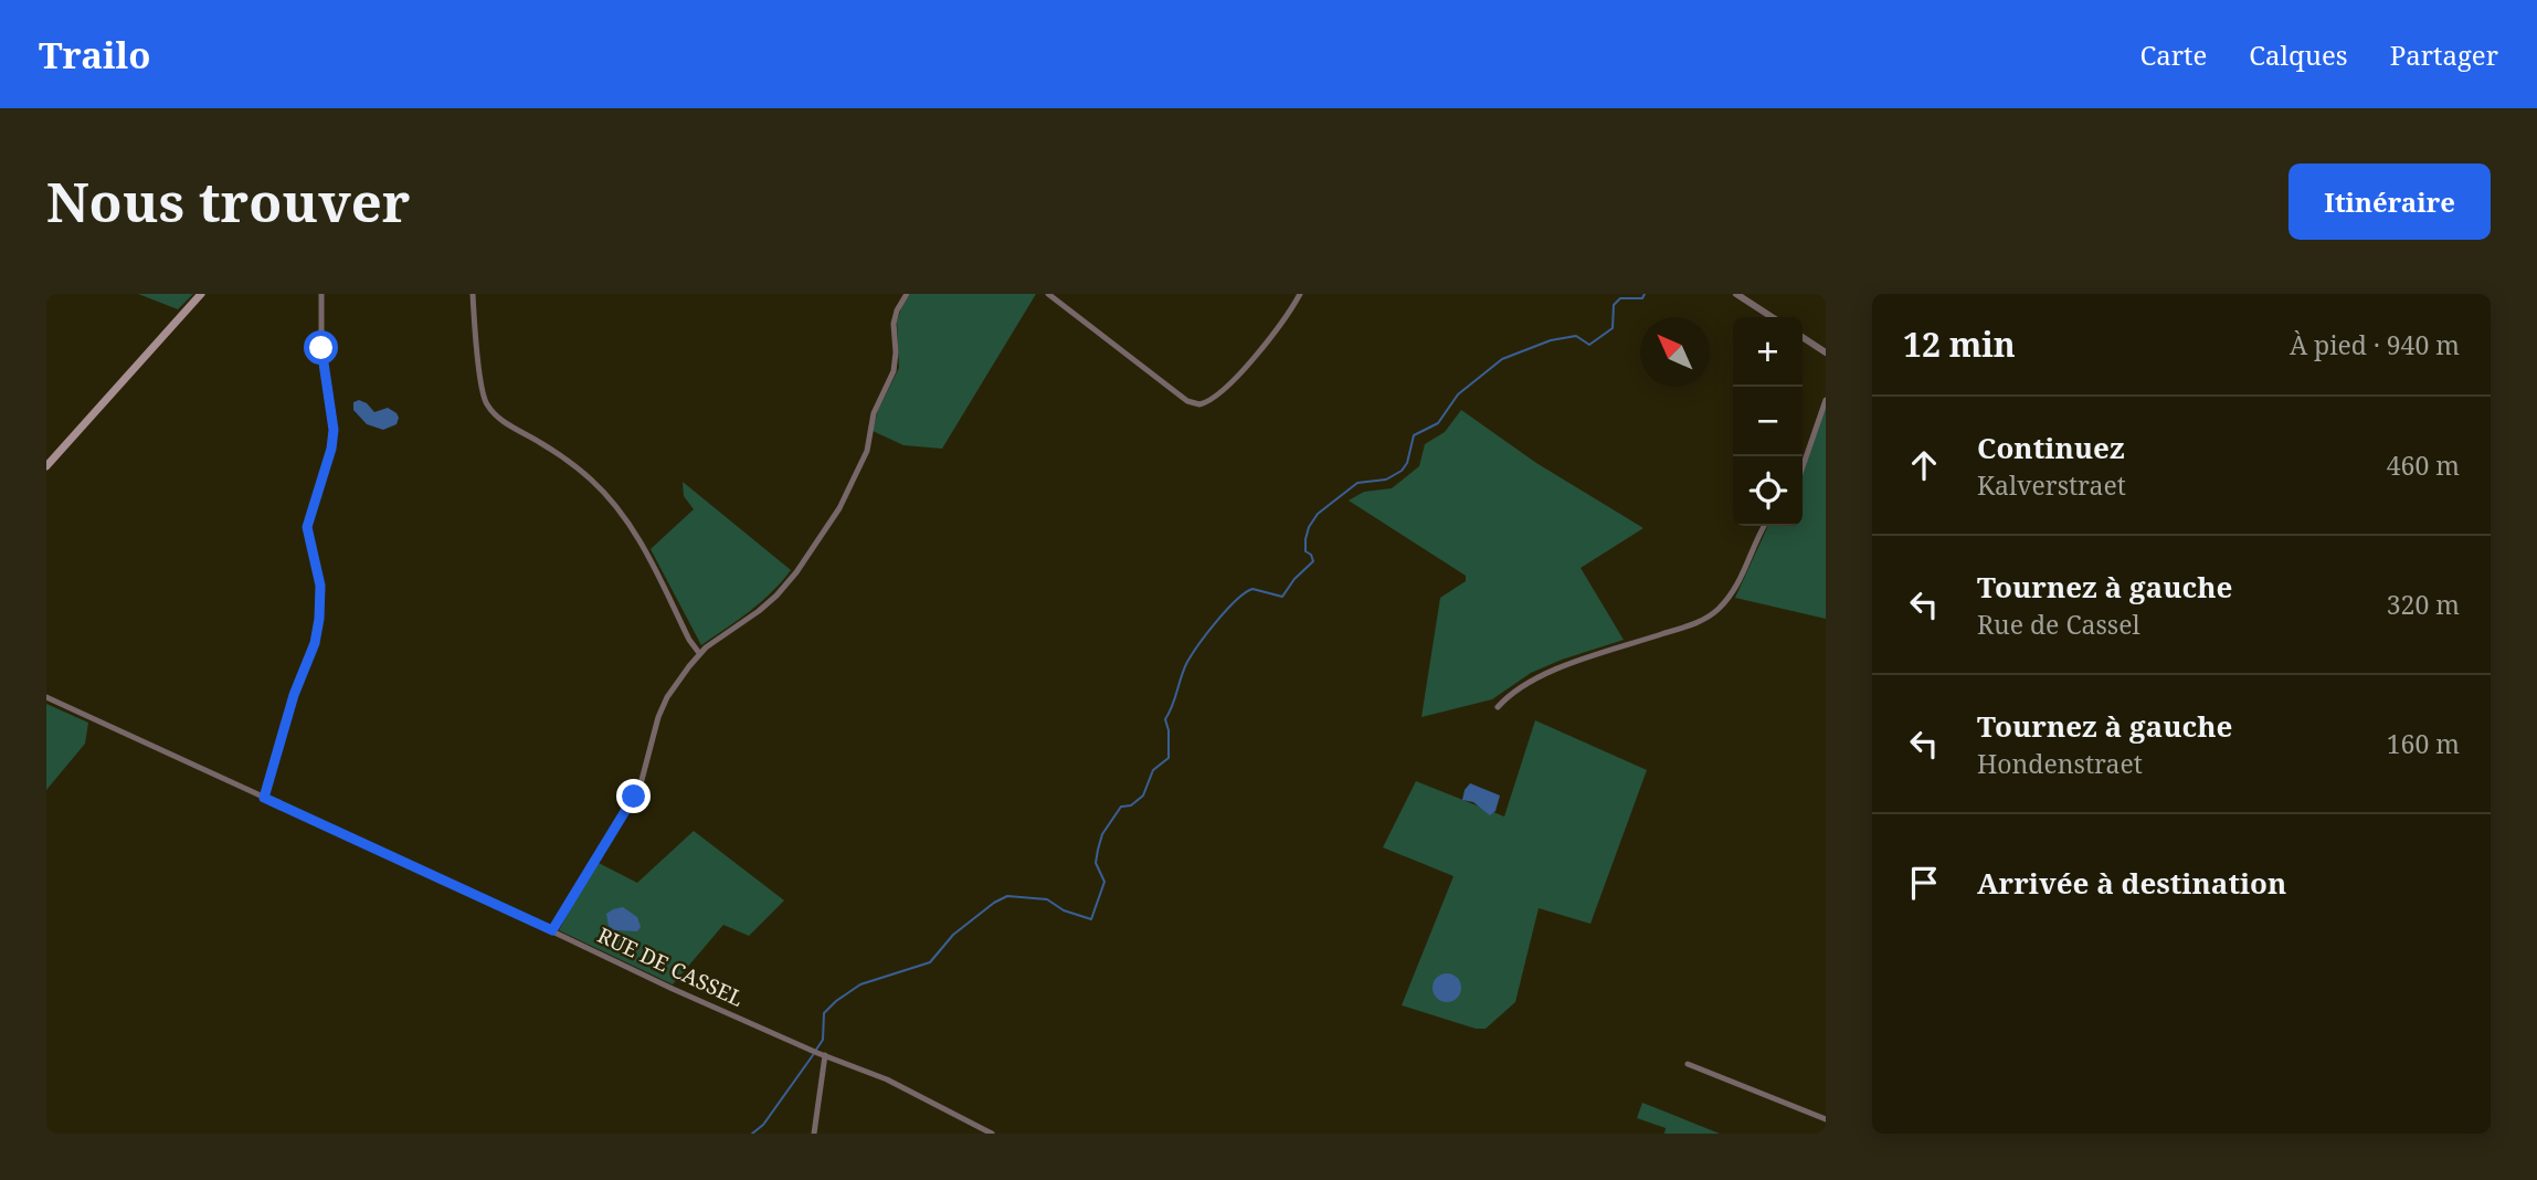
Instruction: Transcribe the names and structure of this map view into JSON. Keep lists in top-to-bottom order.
{
  "streets": {
    "street": ["RUE DE CASSEL"]
  },
  "north": "top left",
  "page": {
    "header": "Trailo",
    "nav": ["Carte", "Calques", "Partager"],
    "buttons": "Itinéraire",
    "title": "Nous trouver",
    "heading": ["12 min", "À pied · 940 m"],
    "map_buttons": ["+", "−"],
    "list": [
      ["Continuez", "Kalverstraet", "460 m"],
      ["Tournez à gauche", "Rue de Cassel", "320 m"],
      ["Tournez à gauche", "Hondenstraet", "160 m"],
      "Arrivée à destination"
    ]
  }
}
